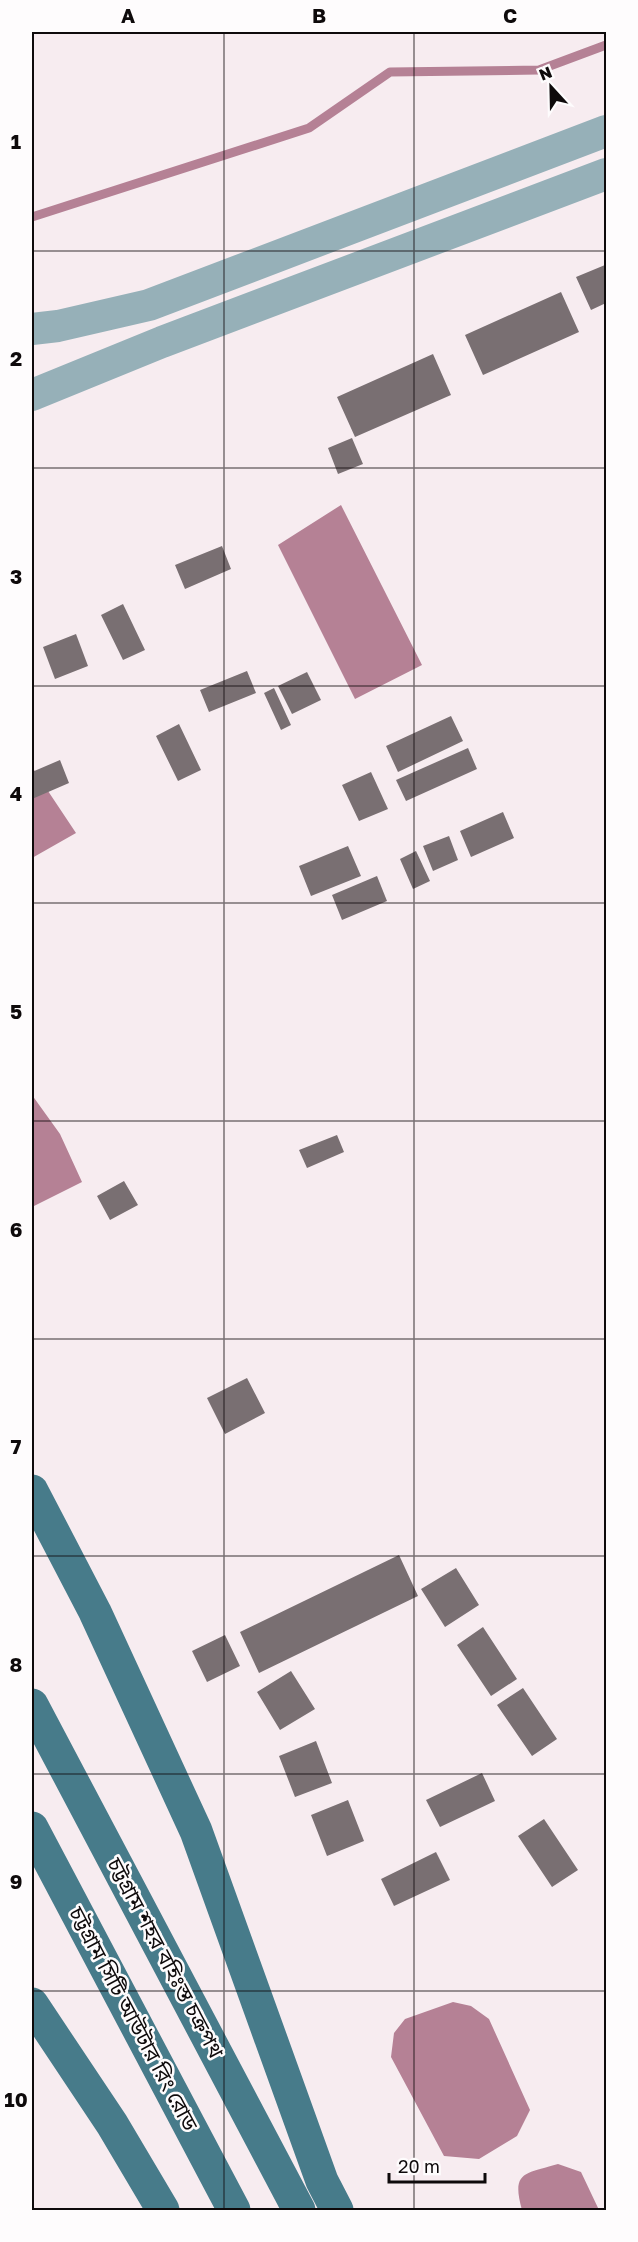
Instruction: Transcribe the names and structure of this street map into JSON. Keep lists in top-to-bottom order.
{
  "streets": {
    "main road": ["চট্টগ্রাম শহর বহিঃস্ত চক্রপথ", "চট্টগ্রাম সিটি আউটার রিং রোড"]
  },
  "scale_bar": "20 m",
  "north": "top",
  "grid": {
    "columns": ["A", "B", "C"],
    "rows": [
      "1",
      "2",
      "3",
      "4",
      "5",
      "6",
      "7",
      "8",
      "9",
      "10"
    ]
  }
}
